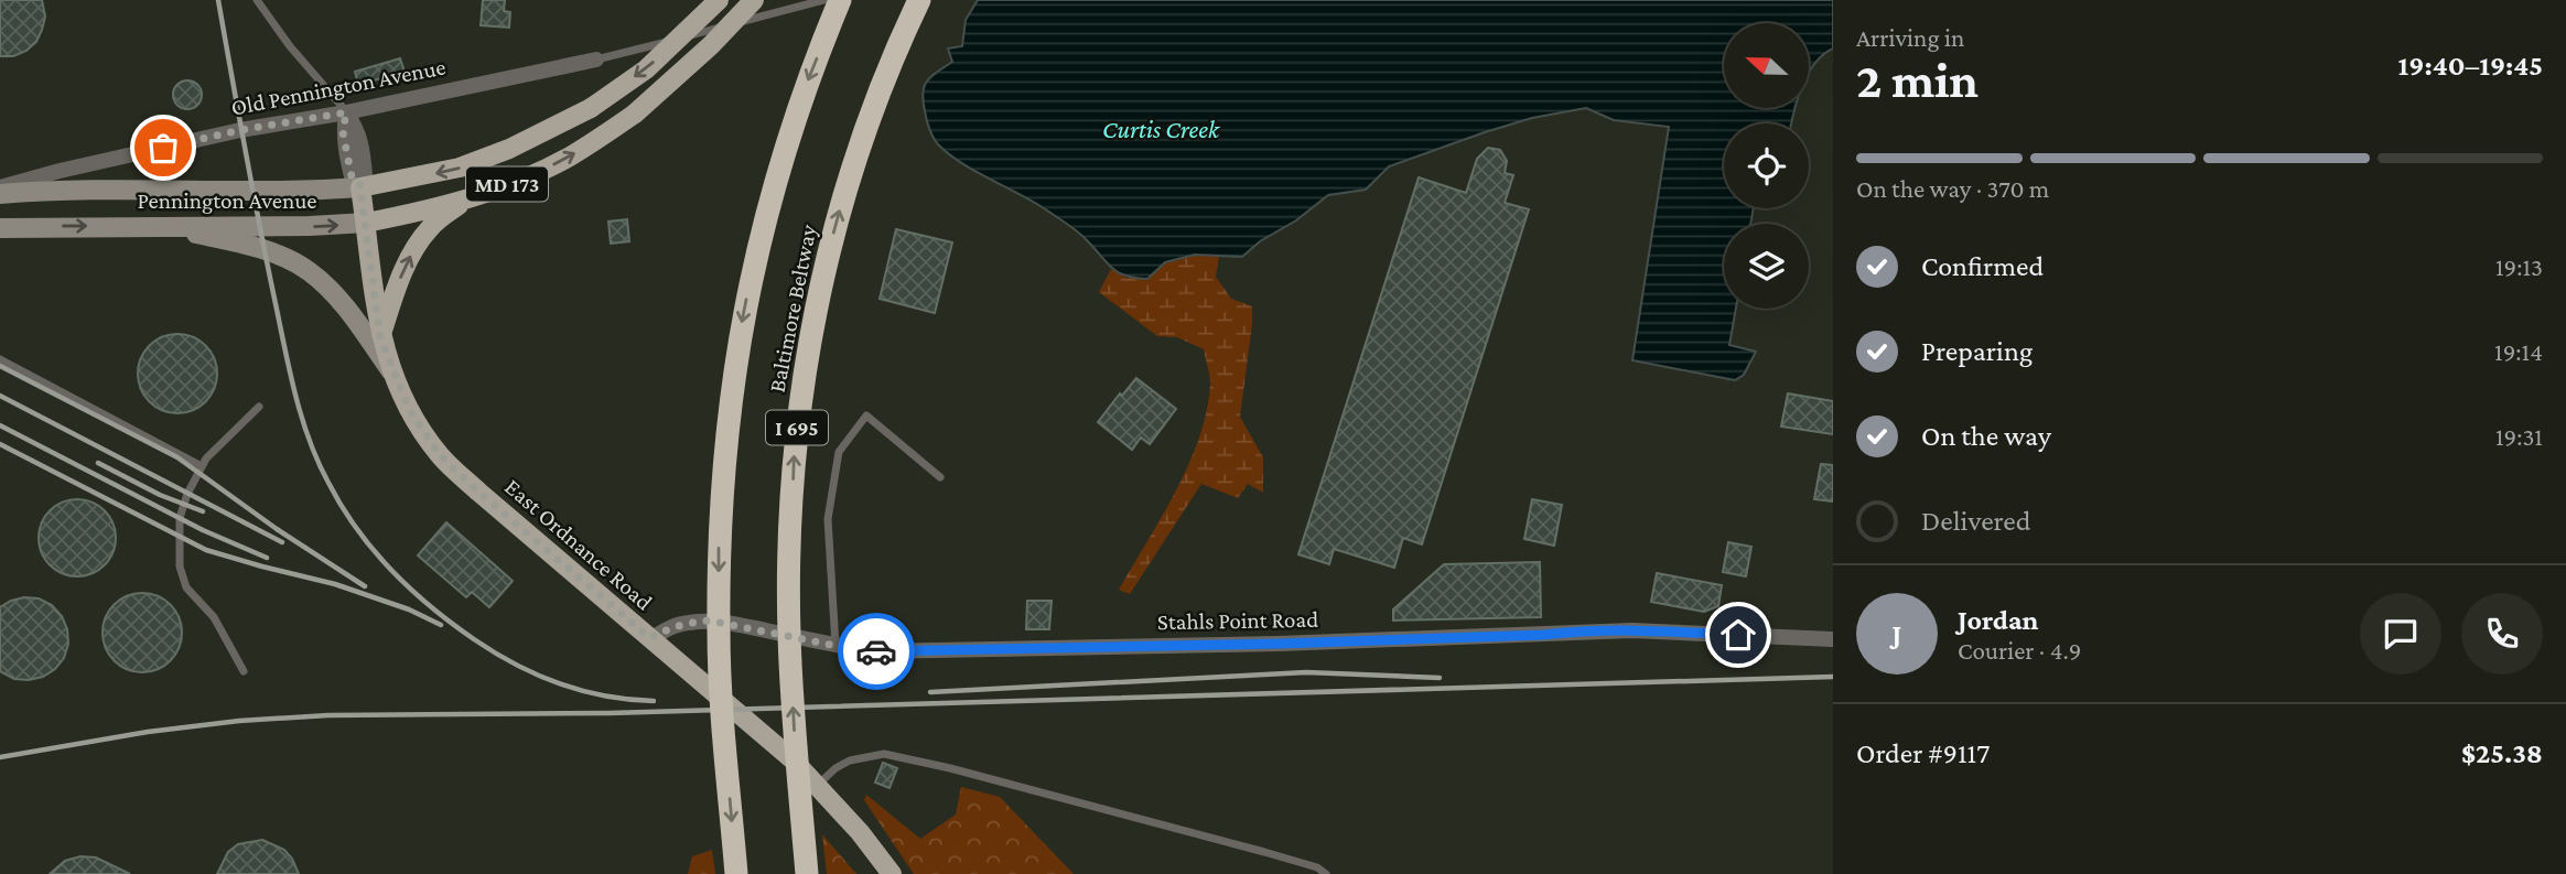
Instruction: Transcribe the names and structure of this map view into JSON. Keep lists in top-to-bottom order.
{
  "streets": {
    "highway": ["Baltimore Beltway", "I 695"],
    "main road": ["MD 173", "Pennington Avenue", "East Ordnance Road"],
    "street": ["Old Pennington Avenue", "Stahls Point Road"]
  },
  "crossings": [
    ["Old Pennington Avenue", "East Ordnance Road"],
    ["Pennington Avenue", "East Ordnance Road"],
    ["East Ordnance Road", "Stahls Point Road"]
  ],
  "water": ["Curtis Creek"],
  "north": "left",
  "page": {
    "heading": ["2 min", "Arriving in", "19:40–19:45"],
    "panel": [
      "Jordan",
      "Courier · 4.9",
      "Order #9117",
      "$25.38"
    ],
    "bar": "On the way · 370 m",
    "list": [
      ["Confirmed", "19:13"],
      ["Preparing", "19:14"],
      ["On the way", "19:31"],
      "Delivered"
    ],
    "round": "J"
  }
}
